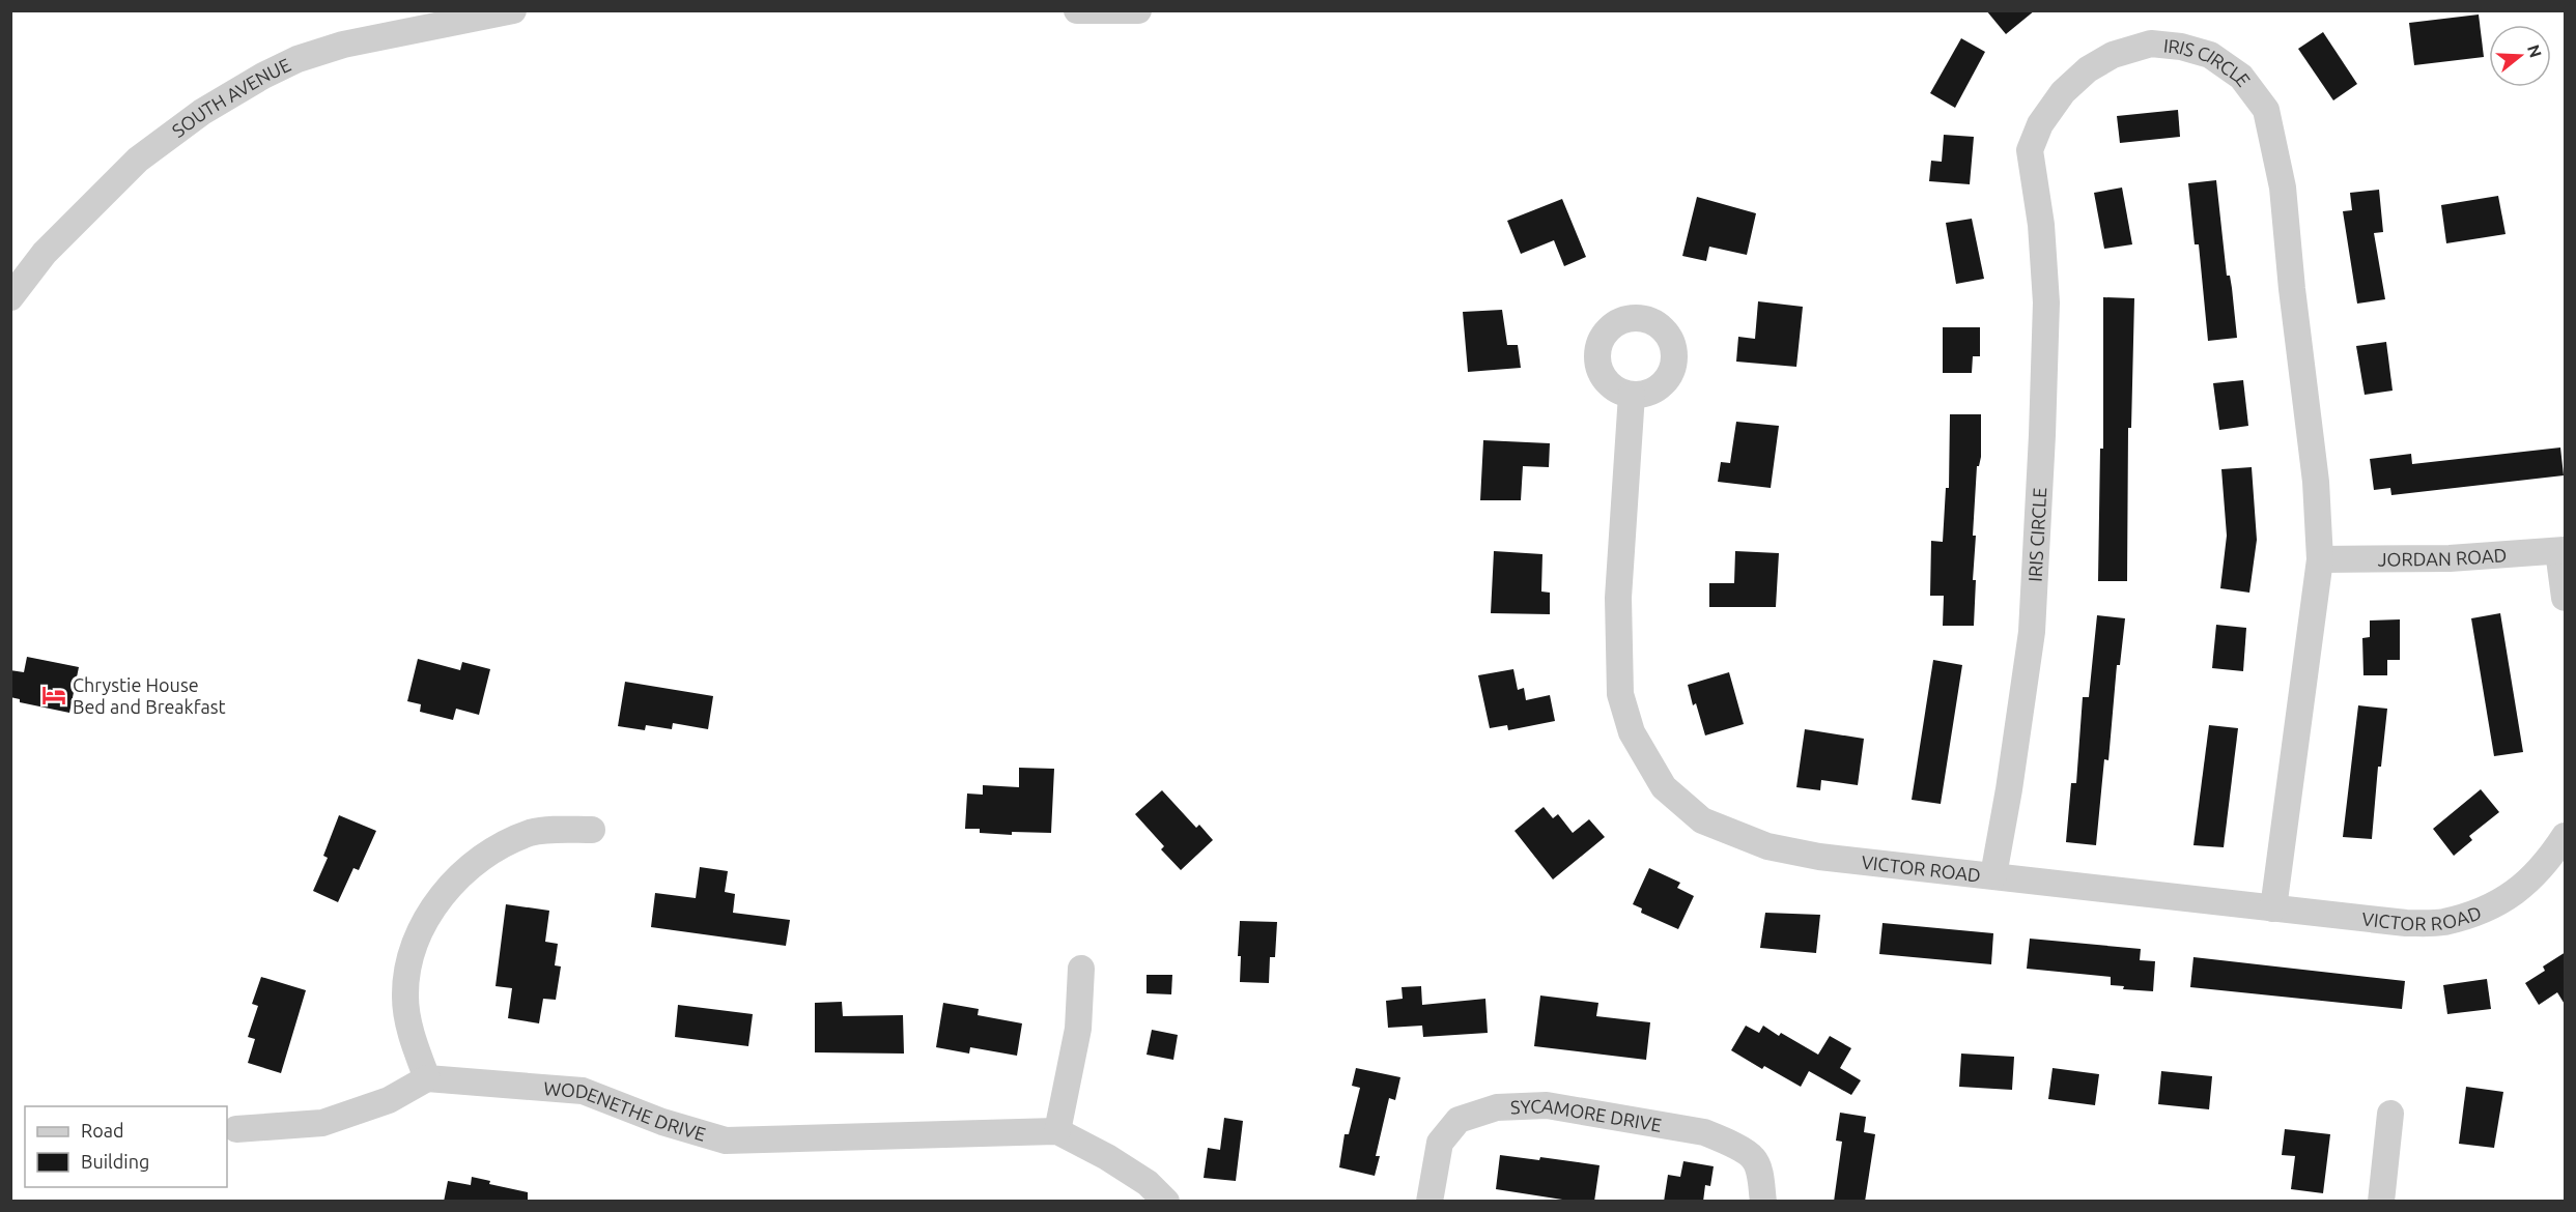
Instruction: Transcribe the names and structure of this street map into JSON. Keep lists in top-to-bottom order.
{
  "streets": {
    "street": [
      "IRIS CIRCLE",
      "SOUTH AVENUE",
      "JORDAN ROAD",
      "VICTOR ROAD",
      "WODENETHE DRIVE",
      "SYCAMORE DRIVE"
    ]
  },
  "crossings": [
    ["IRIS CIRCLE", "JORDAN ROAD"],
    ["IRIS CIRCLE", "VICTOR ROAD"]
  ],
  "places": {
    "hotel": ["Chrystie House Bed and Breakfast"]
  },
  "legend": ["Road", "Building"],
  "north": "right"
}
